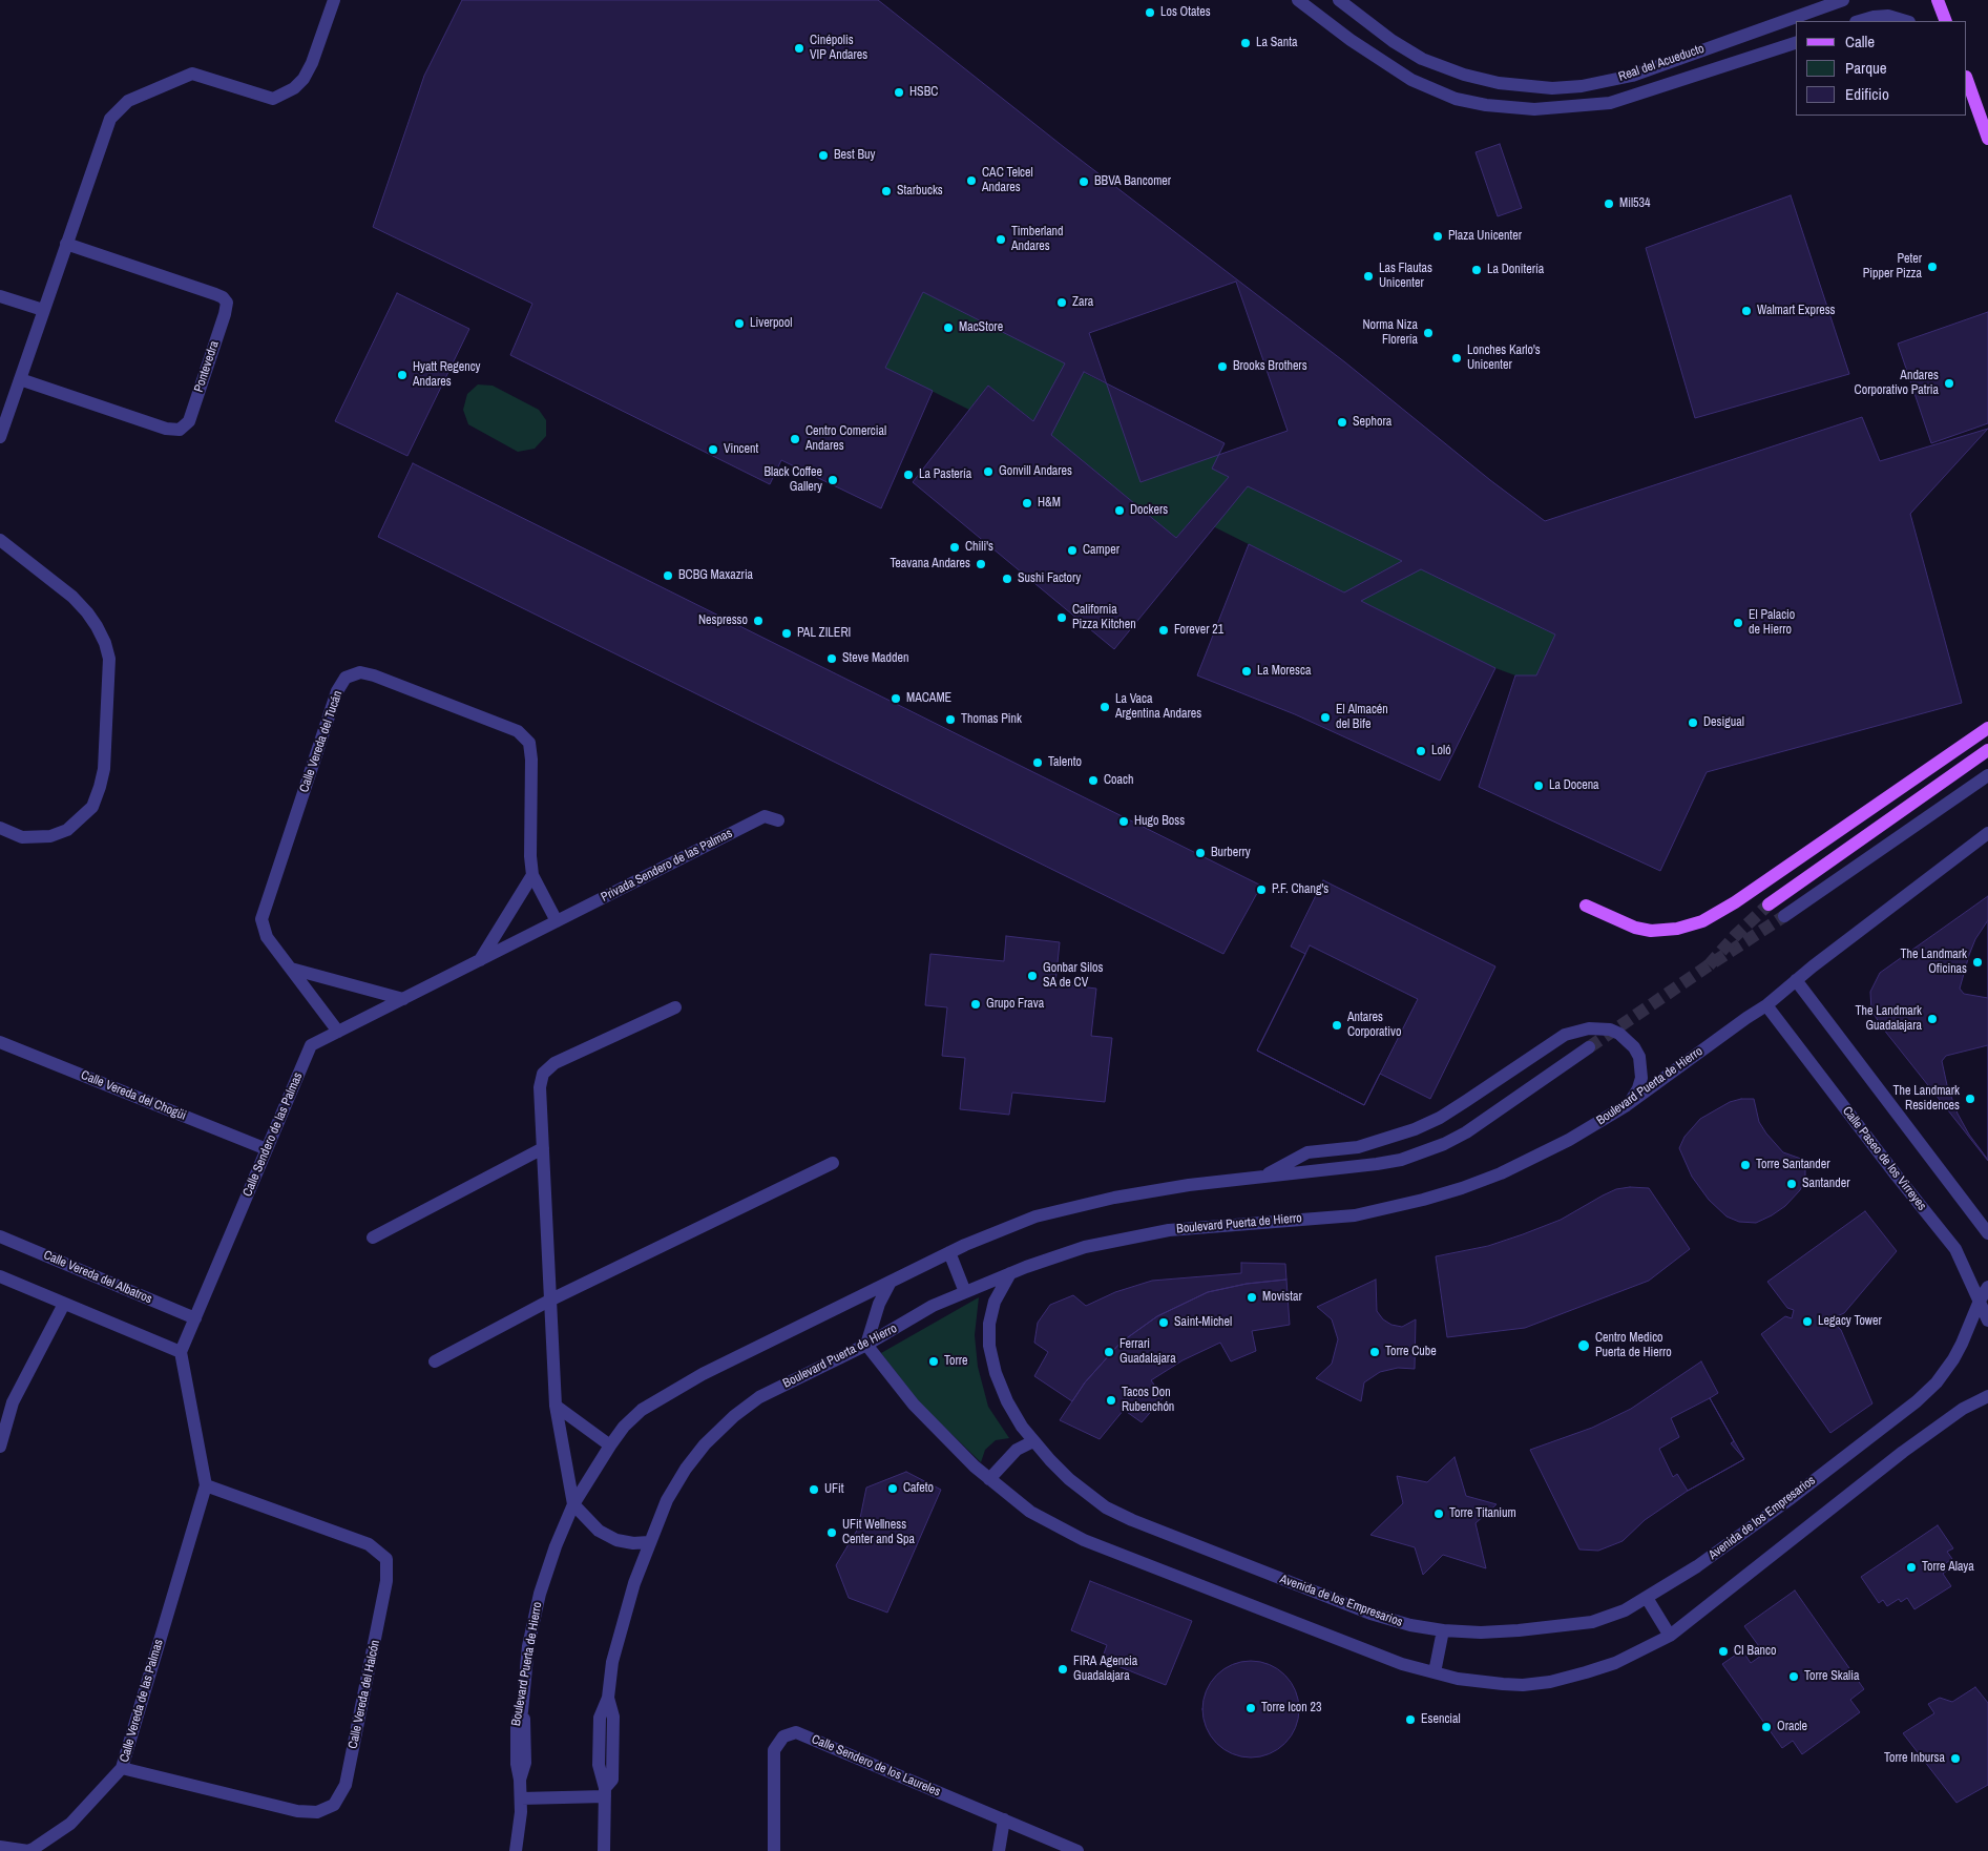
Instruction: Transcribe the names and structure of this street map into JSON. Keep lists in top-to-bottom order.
{
  "streets": {
    "street": [
      "Real del Acueducto",
      "Pontevedra",
      "Calle Vereda del Tucán",
      "Privada Sendero de las Palmas",
      "Boulevard Puerta de Hierro",
      "Calle Vereda del Chogüi",
      "Calle Sendero de las Palmas",
      "Calle Paseo de los Virreyes",
      "Calle Vereda del Albatros",
      "Avenida de los Empresarios",
      "Calle Vereda del Halcón",
      "Calle Vereda de las Palmas",
      "Calle Sendero de los Laureles"
    ]
  },
  "crossings": [
    ["Calle Vereda del Tucán", "Privada Sendero de las Palmas"],
    ["Calle Vereda del Tucán", "Calle Sendero de las Palmas"],
    ["Privada Sendero de las Palmas", "Calle Sendero de las Palmas"],
    ["Boulevard Puerta de Hierro", "Calle Paseo de los Virreyes"],
    ["Boulevard Puerta de Hierro", "Avenida de los Empresarios"],
    ["Calle Vereda del Chogüi", "Calle Sendero de las Palmas"],
    ["Calle Sendero de las Palmas", "Calle Vereda del Albatros"],
    ["Calle Paseo de los Virreyes", "Avenida de los Empresarios"],
    ["Calle Vereda del Halcón", "Calle Vereda de las Palmas"]
  ],
  "places": [
    "Los Otates",
    "La Santa",
    "Cinépolis VIP Andares",
    "HSBC",
    "Best Buy",
    "CAC Telcel Andares",
    "BBVA Bancomer",
    "Starbucks",
    "Mil534",
    "Plaza Unicenter",
    "Timberland Andares",
    "Peter Pipper Pizza",
    "La Donitería",
    "Las Flautas Unicenter",
    "Zara",
    "Walmart Express",
    "Liverpool",
    "MacStore",
    "Norma Niza Florería",
    "Lonches Karlo's Unicenter",
    "Brooks Brothers",
    "Hyatt Regency Andares",
    "Andares Corporativo Patria",
    "Sephora",
    "Centro Comercial Andares",
    "Vincent",
    "Gonvill Andares",
    "La Pastería",
    "Black Coffee Gallery",
    "H&M",
    "Dockers",
    "Chili's",
    "Camper",
    "Teavana Andares",
    "BCBG Maxazria",
    "Sushi Factory",
    "California Pizza Kitchen",
    "Nespresso",
    "El Palacio de Hierro",
    "Forever 21",
    "PAL ZILERI",
    "Steve Madden",
    "La Moresca",
    "MACAME",
    "La Vaca Argentina Andares",
    "El Almacén del Bife",
    "Thomas Pink",
    "Desigual",
    "Loló",
    "Talento",
    "Coach",
    "La Docena",
    "Hugo Boss",
    "Burberry",
    "P.F. Chang's",
    "The Landmark Oficinas",
    "Gonbar Silos SA de CV",
    "Grupo Frava",
    "The Landmark Guadalajara",
    "Antares Corporativo",
    "The Landmark Residences",
    "Torre Santander",
    "Santander",
    "Movistar",
    "Legacy Tower",
    "Saint-Michel",
    "Centro Medico Puerta de Hierro",
    "Ferrari Guadalajara",
    "Torre Cube",
    "Torre",
    "Tacos Don Rubenchón",
    "Cafeto",
    "UFit",
    "Torre Titanium",
    "UFit Wellness Center and Spa",
    "Torre Alaya",
    "CI Banco",
    "FIRA Agencia Guadalajara",
    "Torre Skalia",
    "Torre Icon 23",
    "Esencial",
    "Oracle",
    "Torre Inbursa"
  ],
  "legend": ["Calle", "Parque", "Edificio"]
}
